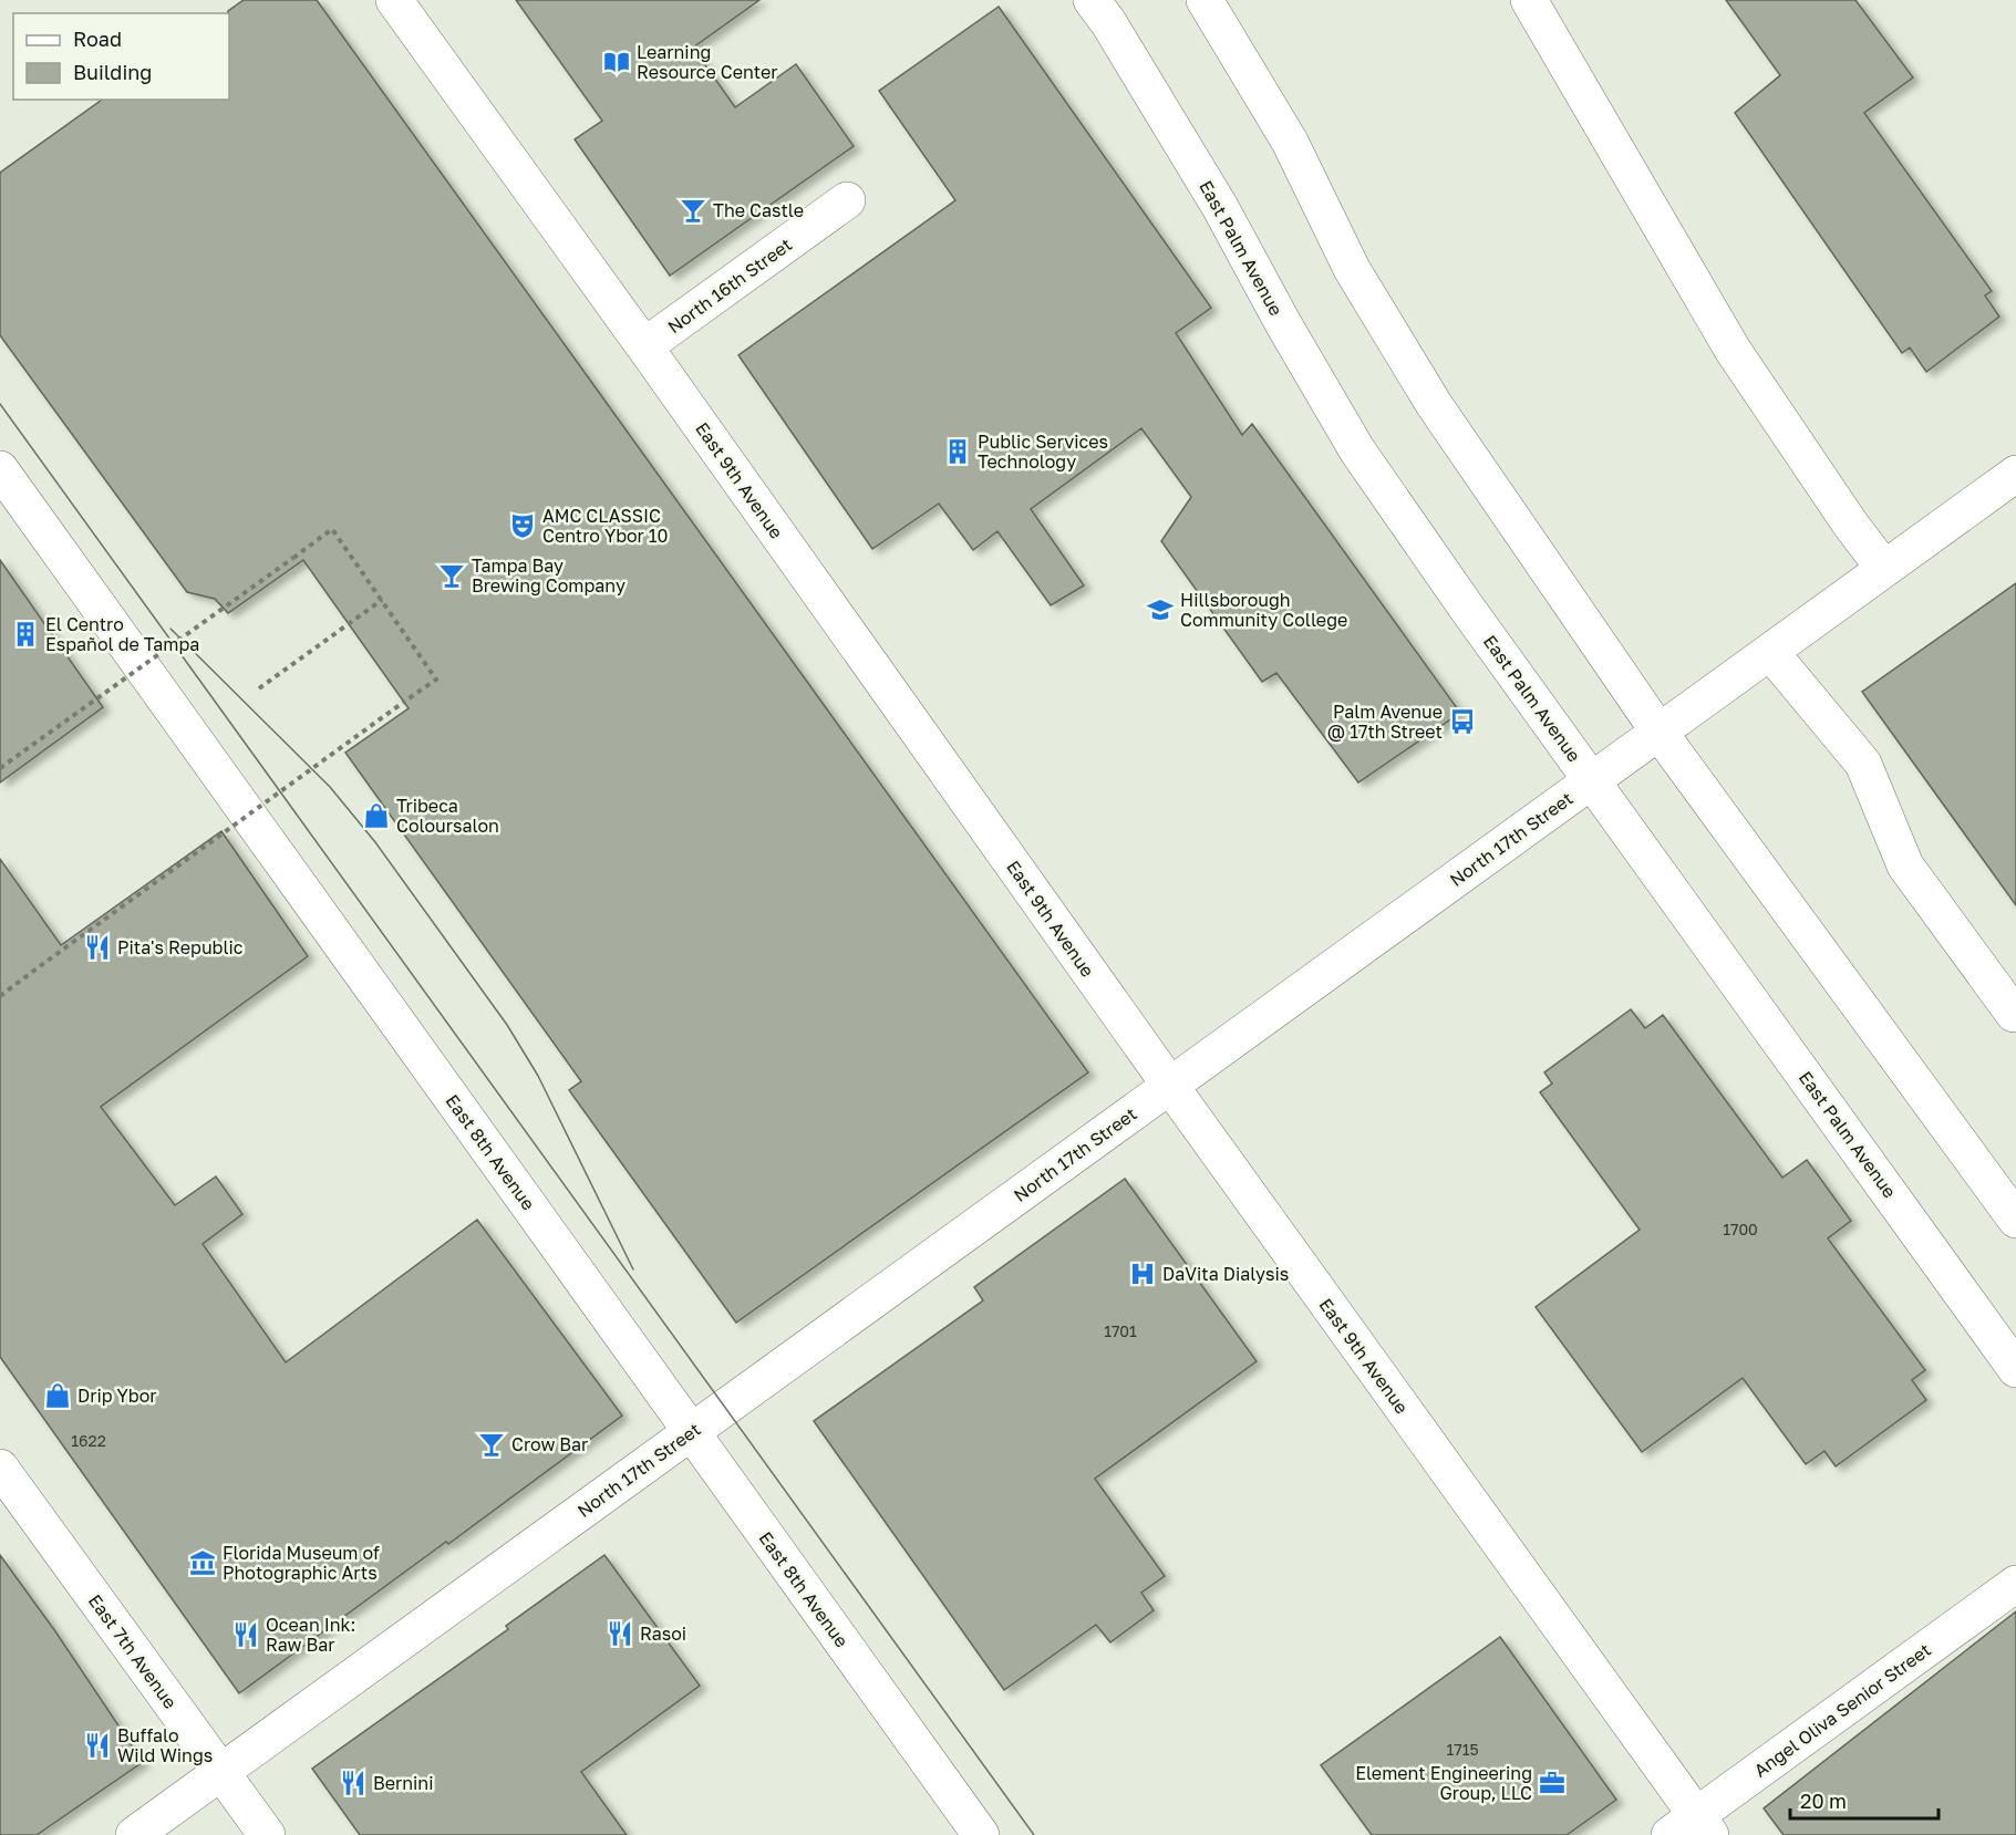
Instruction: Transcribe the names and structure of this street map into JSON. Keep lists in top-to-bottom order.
{
  "streets": {
    "street": [
      "East Palm Avenue",
      "North 16th Street",
      "East 9th Avenue",
      "North 17th Street",
      "East 8th Avenue",
      "East 7th Avenue",
      "Angel Oliva Senior Street"
    ]
  },
  "crossings": [
    ["East Palm Avenue", "North 17th Street"],
    ["North 16th Street", "East 9th Avenue"],
    ["East 9th Avenue", "North 17th Street"],
    ["East 9th Avenue", "Angel Oliva Senior Street"],
    ["North 17th Street", "East 8th Avenue"],
    ["North 17th Street", "East 7th Avenue"]
  ],
  "places": {
    "library": ["Learning Resource Center"],
    "bar": ["The Castle", "Tampa Bay Brewing Company", "Crow Bar"],
    "building": ["Public Services Technology", "El Centro Español de Tampa"],
    "theatre": ["AMC CLASSIC Centro Ybor 10"],
    "school or university": ["Hillsborough Community College"],
    "bus stop": ["Palm Avenue @ 17th Street"],
    "shop": ["Tribeca Coloursalon", "Drip Ybor"],
    "restaurant": [
      "Pita's Republic",
      "Rasoi",
      "Ocean Ink: Raw Bar",
      "Buffalo Wild Wings",
      "Bernini"
    ],
    "hospital": ["DaVita Dialysis"],
    "museum": ["Florida Museum of Photographic Arts"],
    "office": ["Element Engineering Group, LLC"]
  },
  "house_numbers": [
    "1700",
    "1701",
    "1622",
    "1715"
  ],
  "legend": ["Road", "Building"],
  "scale_bar": "20 m"
}
